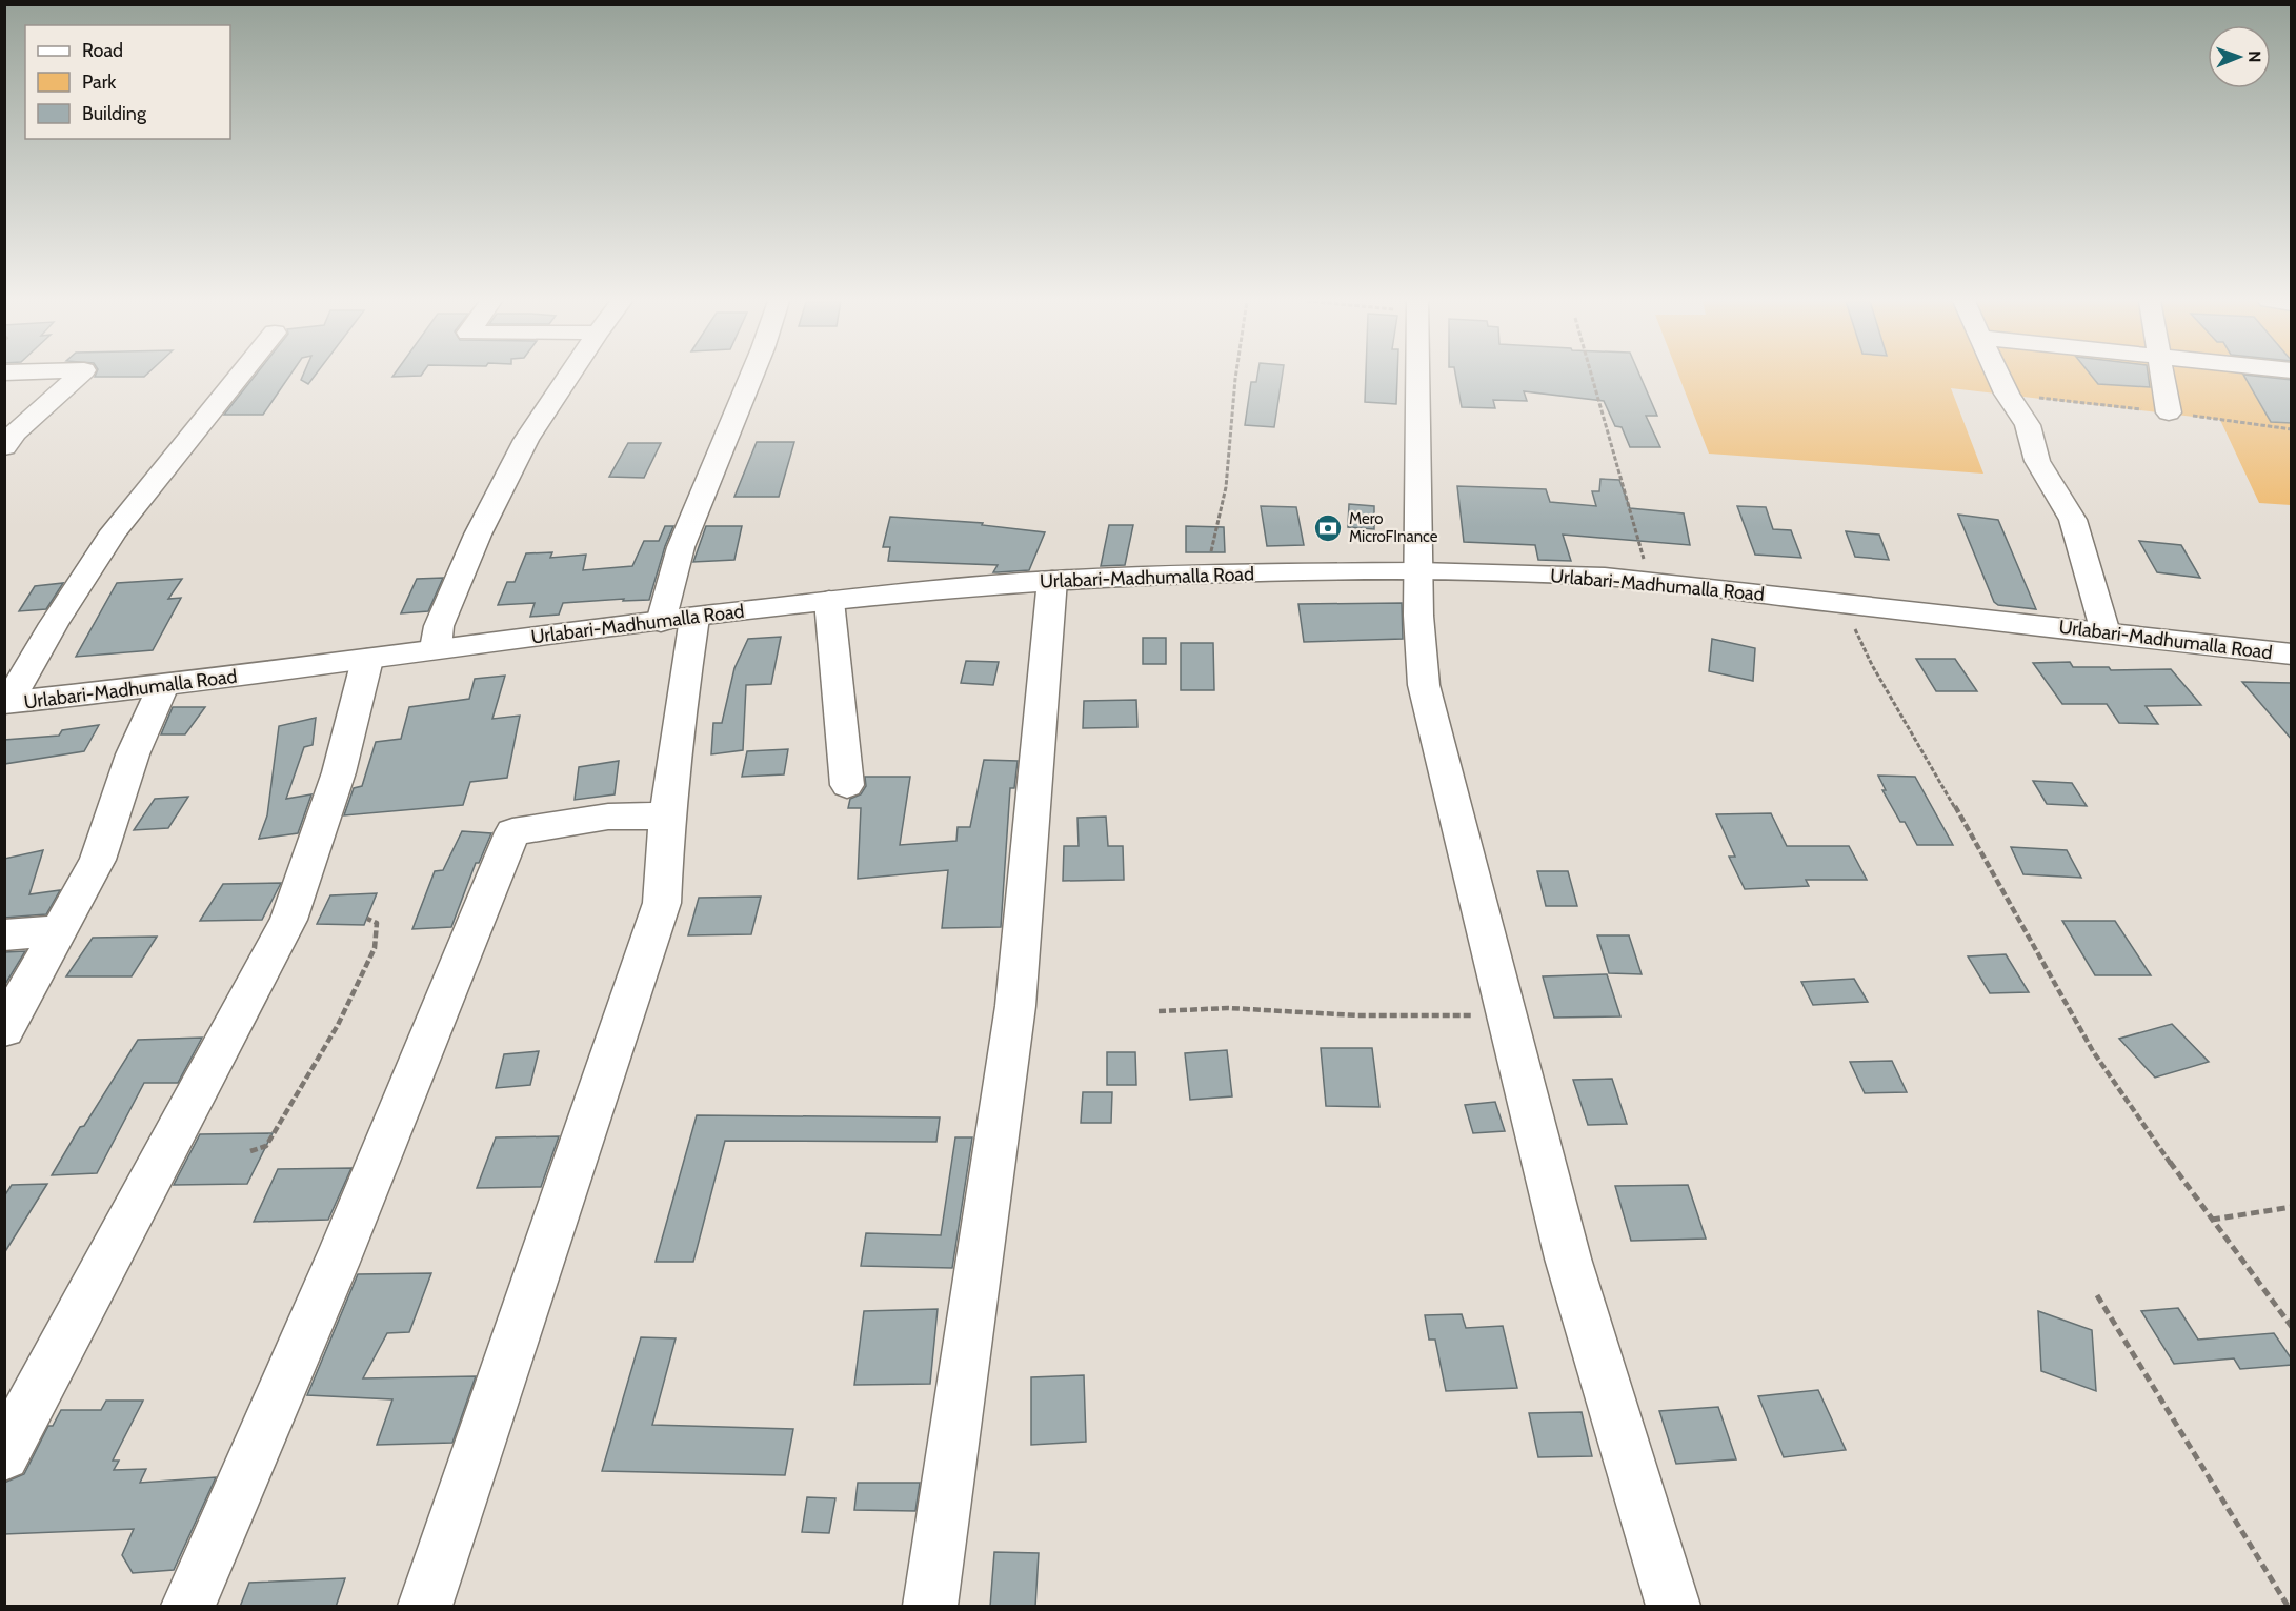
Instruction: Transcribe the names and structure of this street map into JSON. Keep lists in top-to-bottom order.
{
  "streets": {
    "street": ["Urlabari-Madhumalla Road"]
  },
  "places": {
    "bank": ["Mero MicroFInance"]
  },
  "legend": ["Road", "Park", "Building"],
  "north": "right"
}
